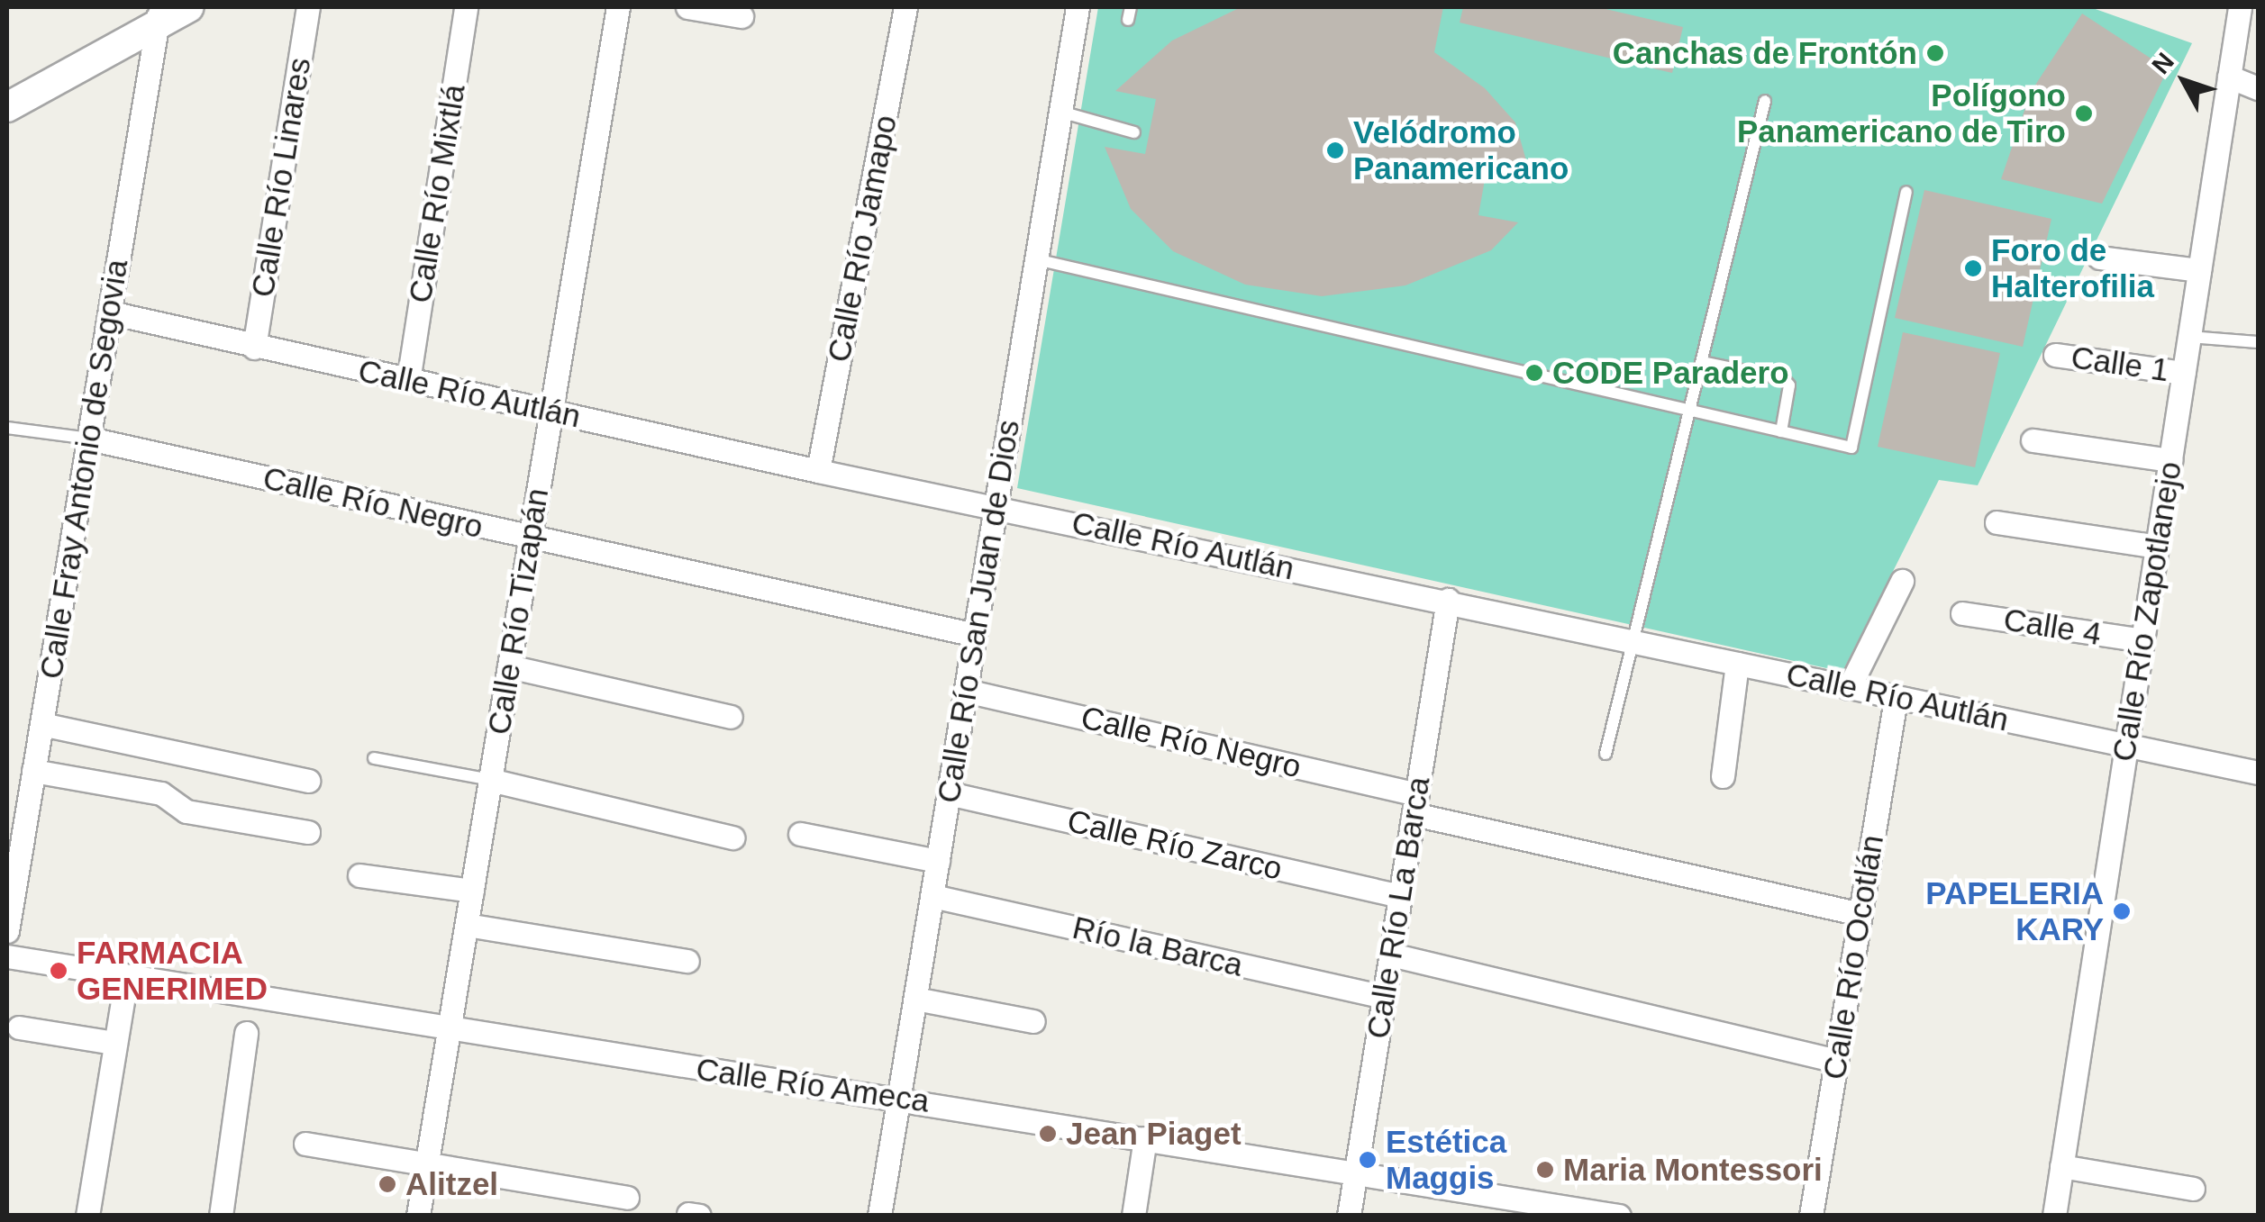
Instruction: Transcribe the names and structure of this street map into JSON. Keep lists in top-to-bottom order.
{
  "streets": {
    "street": [
      "Calle Río Linares",
      "Calle Río Mixtlá",
      "Calle Río Jamapo",
      "Calle 1",
      "Calle Río Autlán",
      "Calle Fray Antonio de Segovia",
      "Calle Río Negro",
      "Calle Río Tizapán",
      "Calle Río San Juan de Dios",
      "Calle Río Zapotlanejo",
      "Calle 4",
      "Calle Río Zarco",
      "Calle Río La Barca",
      "Río la Barca",
      "Calle Río Ocotlán",
      "Calle Río Ameca"
    ]
  },
  "crossings": [
    ["Calle Río Linares", "Calle Río Autlán"],
    ["Calle Río Mixtlá", "Calle Río Autlán"],
    ["Calle Río Jamapo", "Calle Río Autlán"],
    ["Calle 1", "Calle Río Zapotlanejo"],
    ["Calle Río Autlán", "Calle Fray Antonio de Segovia"],
    ["Calle Río Autlán", "Calle Río Tizapán"],
    ["Calle Río Autlán", "Calle Río San Juan de Dios"],
    ["Calle Río Autlán", "Calle Río Zapotlanejo"],
    ["Calle Río Autlán", "Calle Río La Barca"],
    ["Calle Río Autlán", "Calle Río Ocotlán"],
    ["Calle Fray Antonio de Segovia", "Calle Río Negro"],
    ["Calle Río Negro", "Calle Río Tizapán"],
    ["Calle Río Negro", "Calle Río San Juan de Dios"],
    ["Calle Río Negro", "Calle Río La Barca"],
    ["Calle Río Negro", "Calle Río Ocotlán"],
    ["Calle Río Tizapán", "Calle Río Ameca"],
    ["Calle Río San Juan de Dios", "Calle Río Zarco"],
    ["Calle Río San Juan de Dios", "Río la Barca"],
    ["Calle Río San Juan de Dios", "Calle Río Ameca"],
    ["Calle Río Zapotlanejo", "Calle 4"],
    ["Calle Río Zarco", "Calle Río La Barca"],
    ["Calle Río La Barca", "Río la Barca"],
    ["Calle Río La Barca", "Calle Río Ameca"]
  ],
  "places": [
    "Canchas de Frontón",
    "Polígono Panamericano de Tiro",
    "Velódromo Panamericano",
    "Foro de Halterofilia",
    "CODE Paradero",
    "PAPELERIA KARY",
    "FARMACIA GENERIMED",
    "Jean Piaget",
    "Estética Maggis",
    "Maria Montessori",
    "Alitzel"
  ],
  "north": "top left"
}
